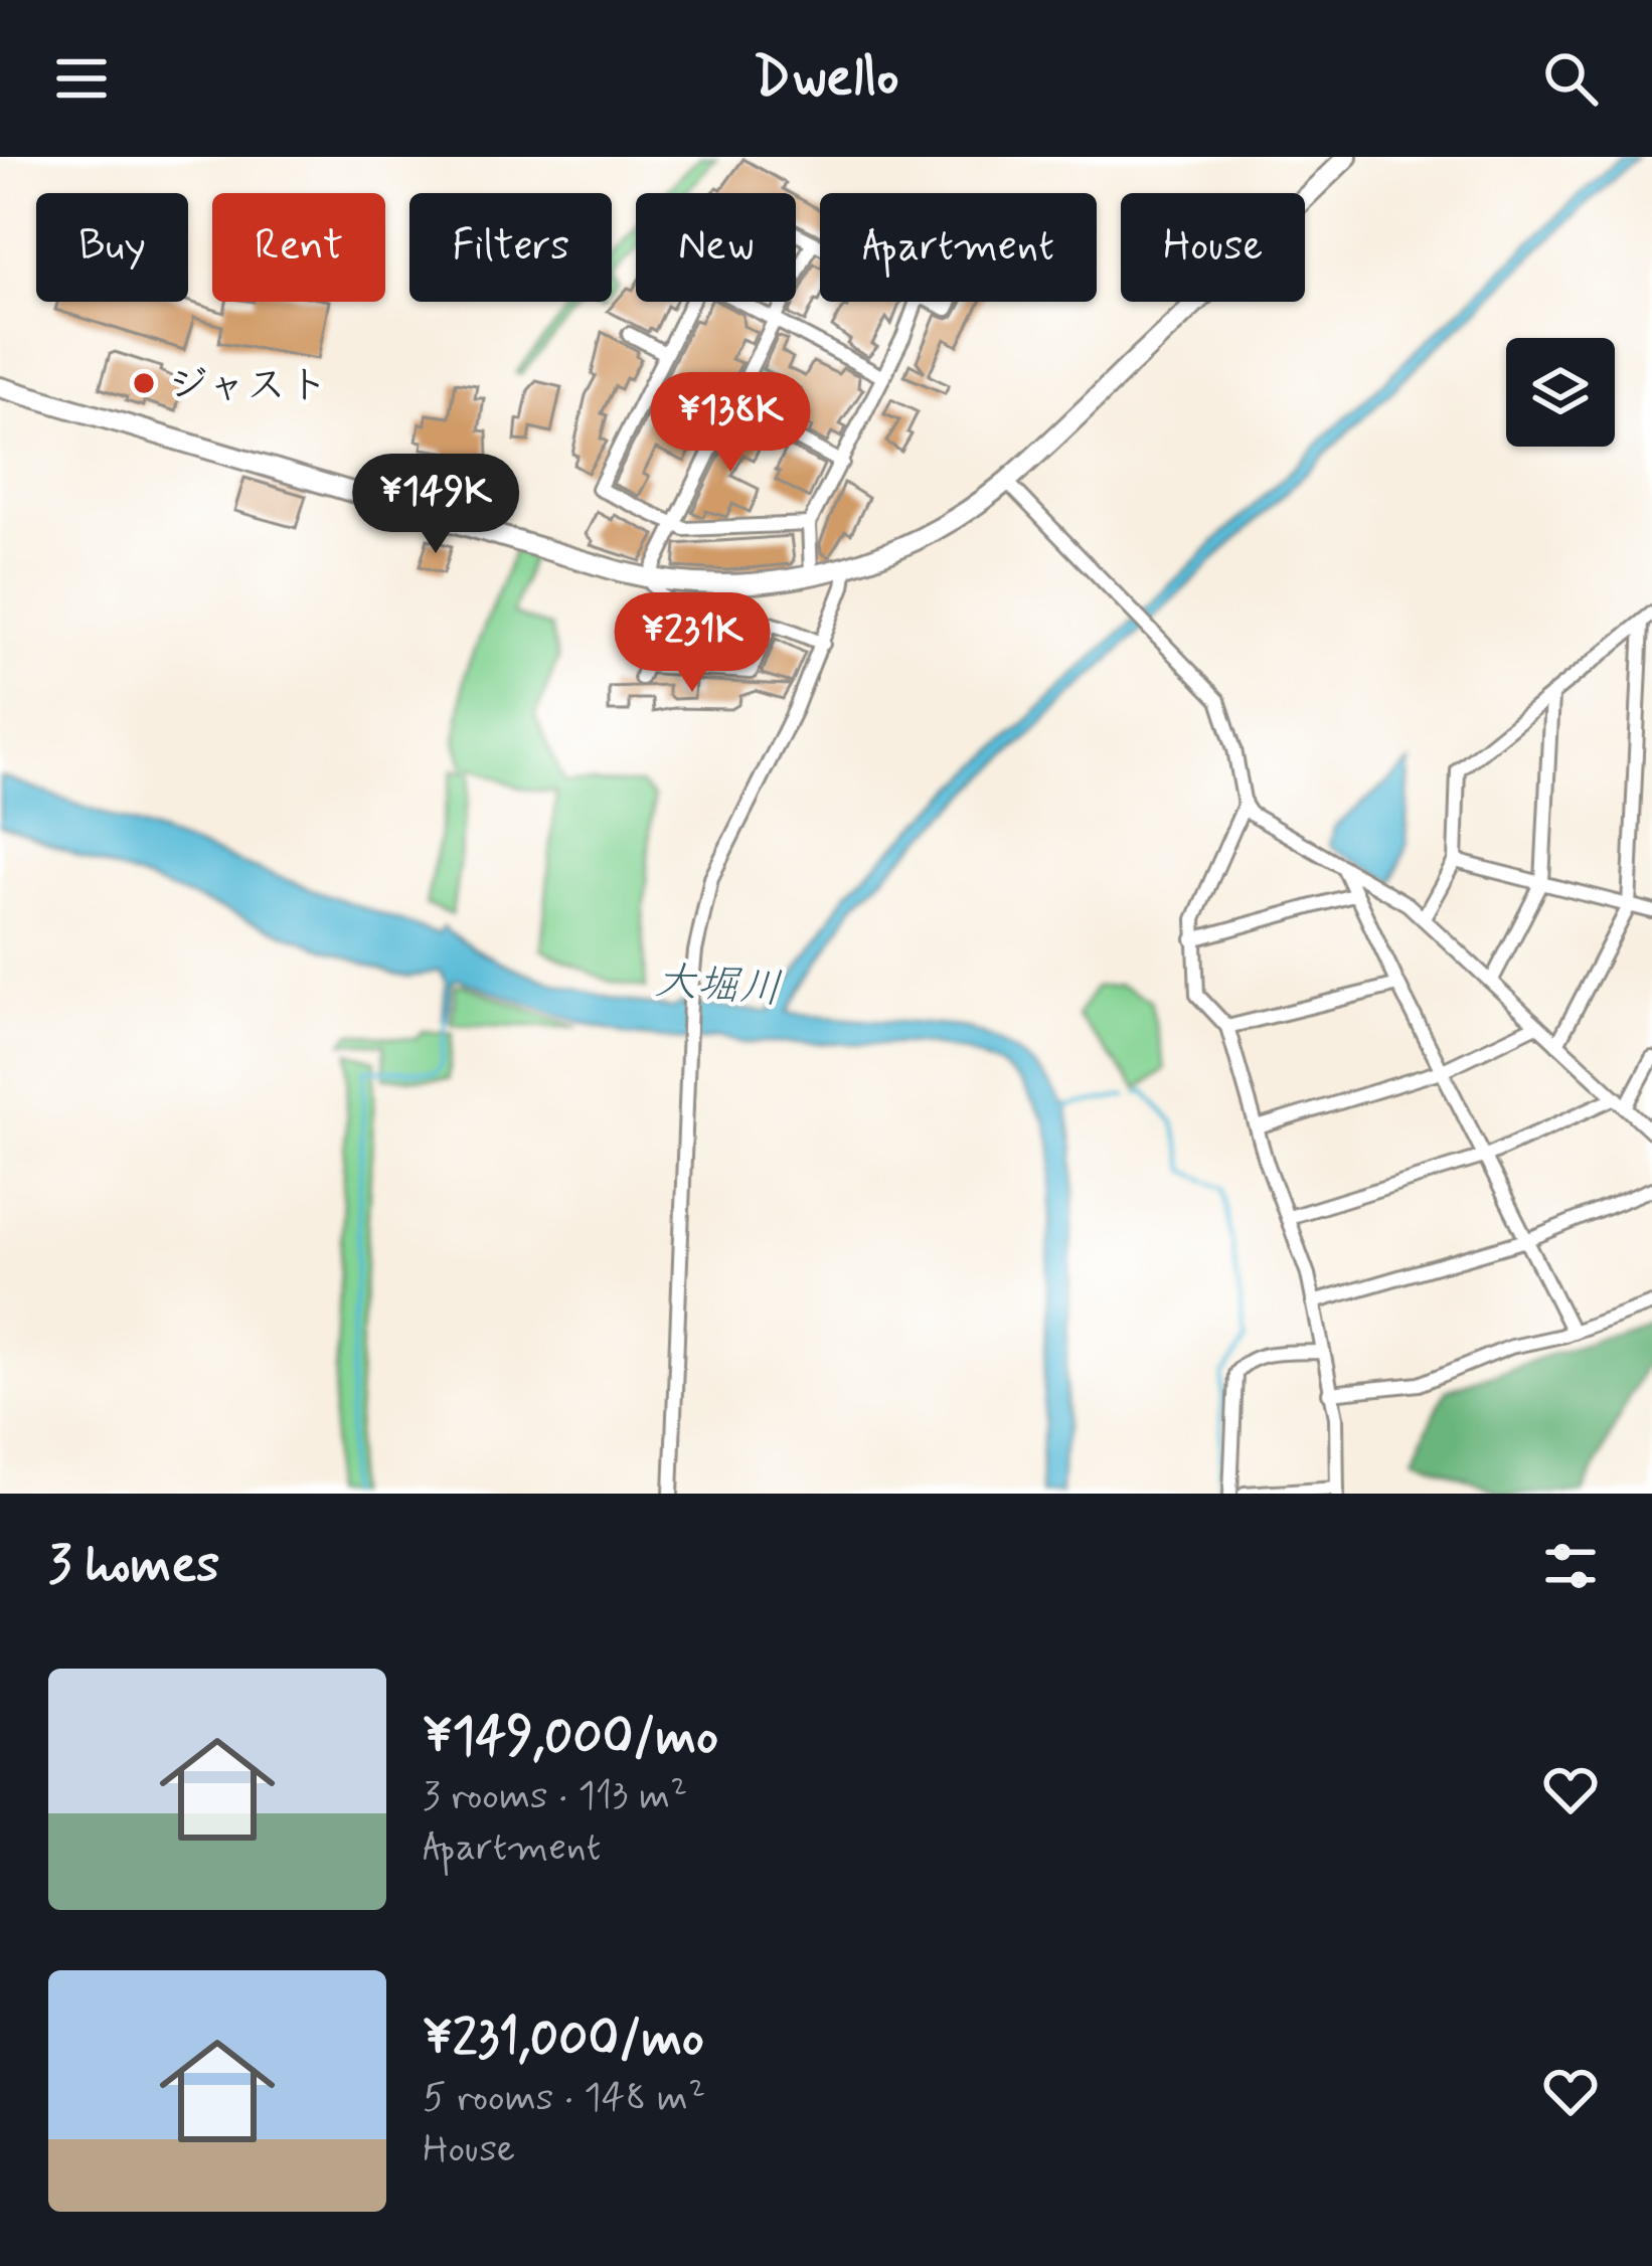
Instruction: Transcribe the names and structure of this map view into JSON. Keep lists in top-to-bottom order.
{
  "water": ["大堀川"],
  "places": ["ジャスト"],
  "page": {
    "header": "Dwello",
    "chip": [
      "Buy",
      "Rent",
      "Filters",
      "New",
      "Apartment",
      "House"
    ],
    "price": ["¥138K", "¥149K", "¥231K"],
    "heading": "3 homes",
    "list": [
      {
        "name": "¥149,000/mo",
        "note": "3 rooms · 113 m² · Apartment"
      },
      {
        "name": "¥231,000/mo",
        "note": "5 rooms · 148 m² · House"
      }
    ]
  }
}
